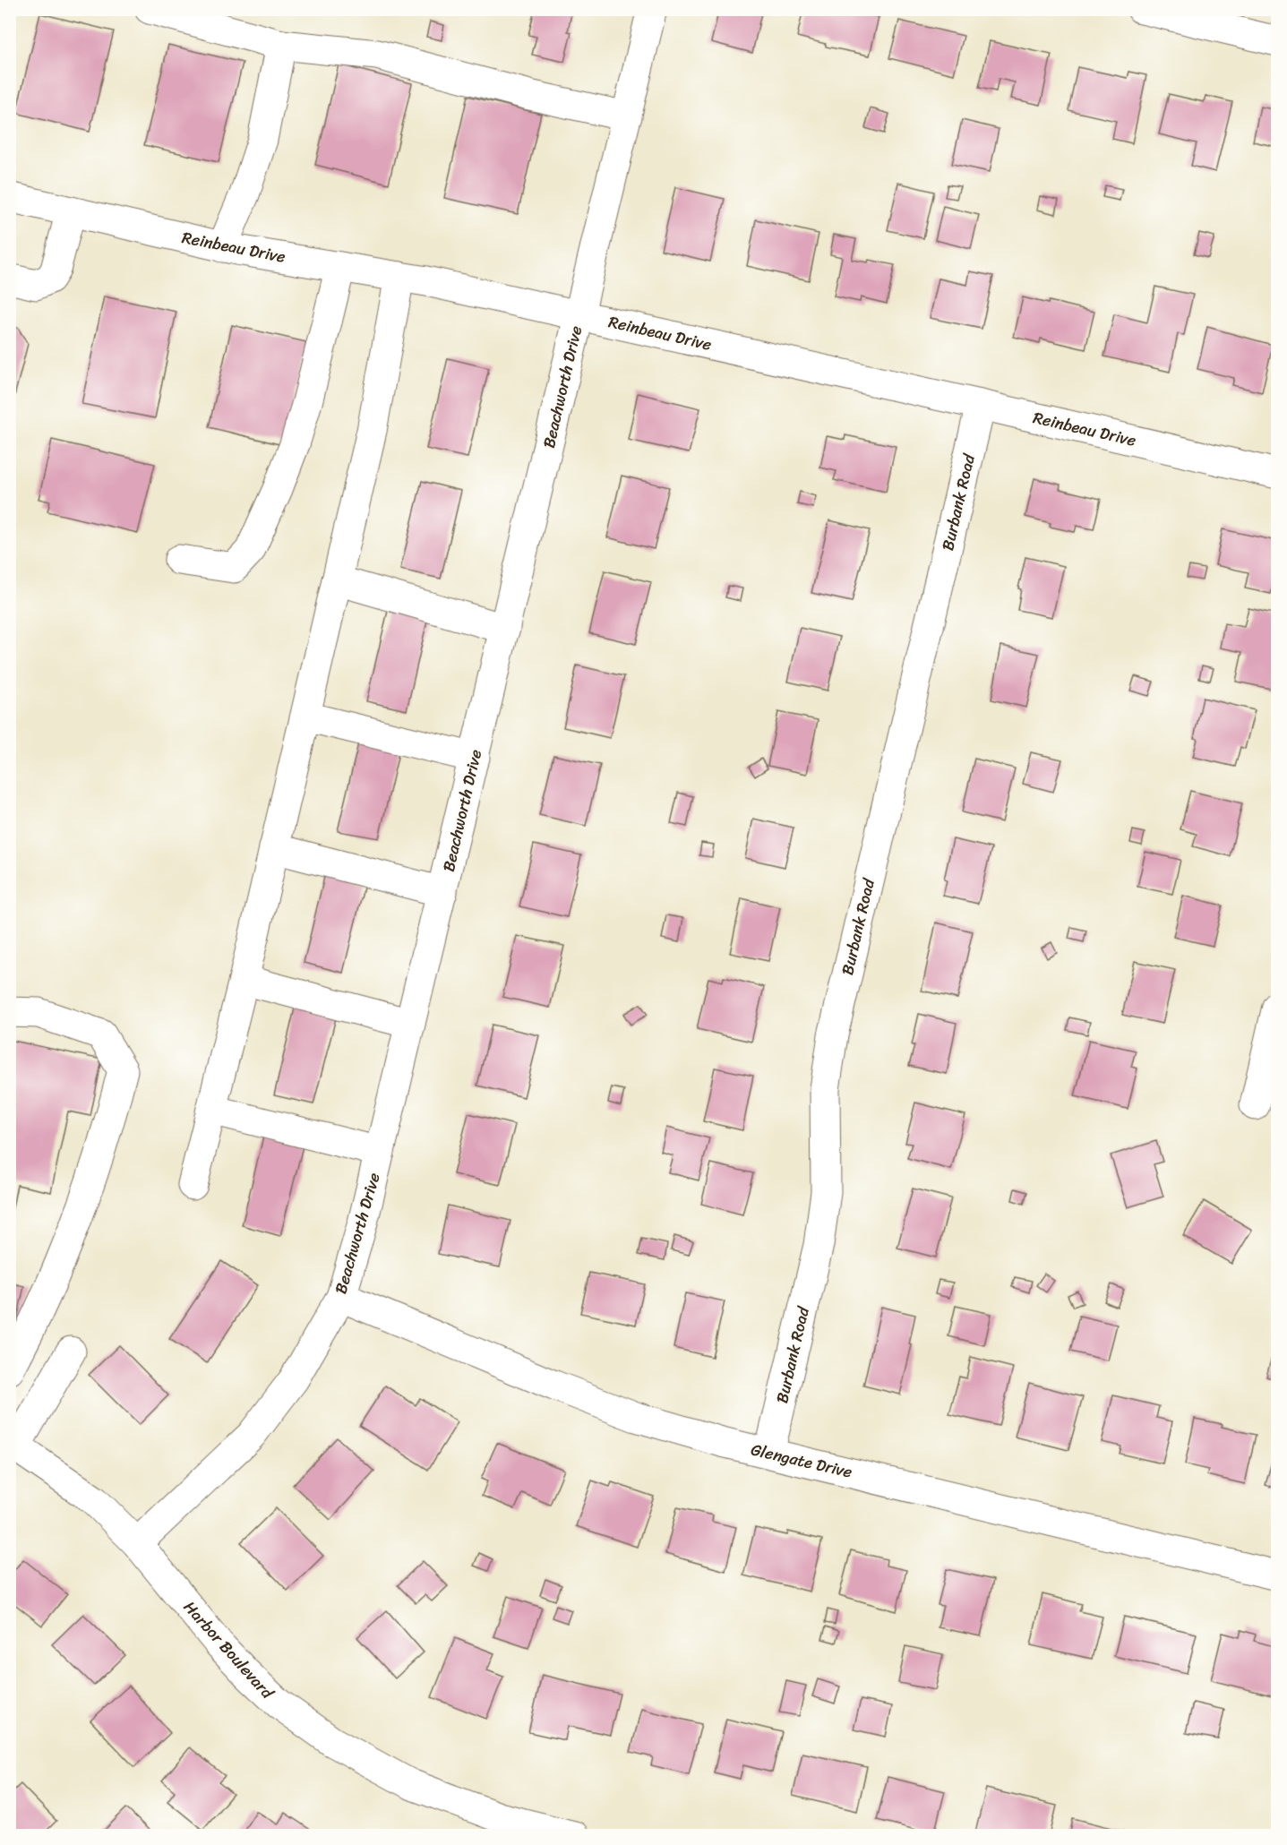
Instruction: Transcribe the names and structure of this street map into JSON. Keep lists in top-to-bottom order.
{
  "streets": {
    "street": [
      "Reinbeau Drive",
      "Beachworth Drive",
      "Burbank Road",
      "Glengate Drive",
      "Harbor Boulevard"
    ]
  },
  "crossings": [
    ["Reinbeau Drive", "Beachworth Drive"],
    ["Reinbeau Drive", "Burbank Road"],
    ["Beachworth Drive", "Glengate Drive"],
    ["Beachworth Drive", "Harbor Boulevard"],
    ["Burbank Road", "Glengate Drive"]
  ]
}
